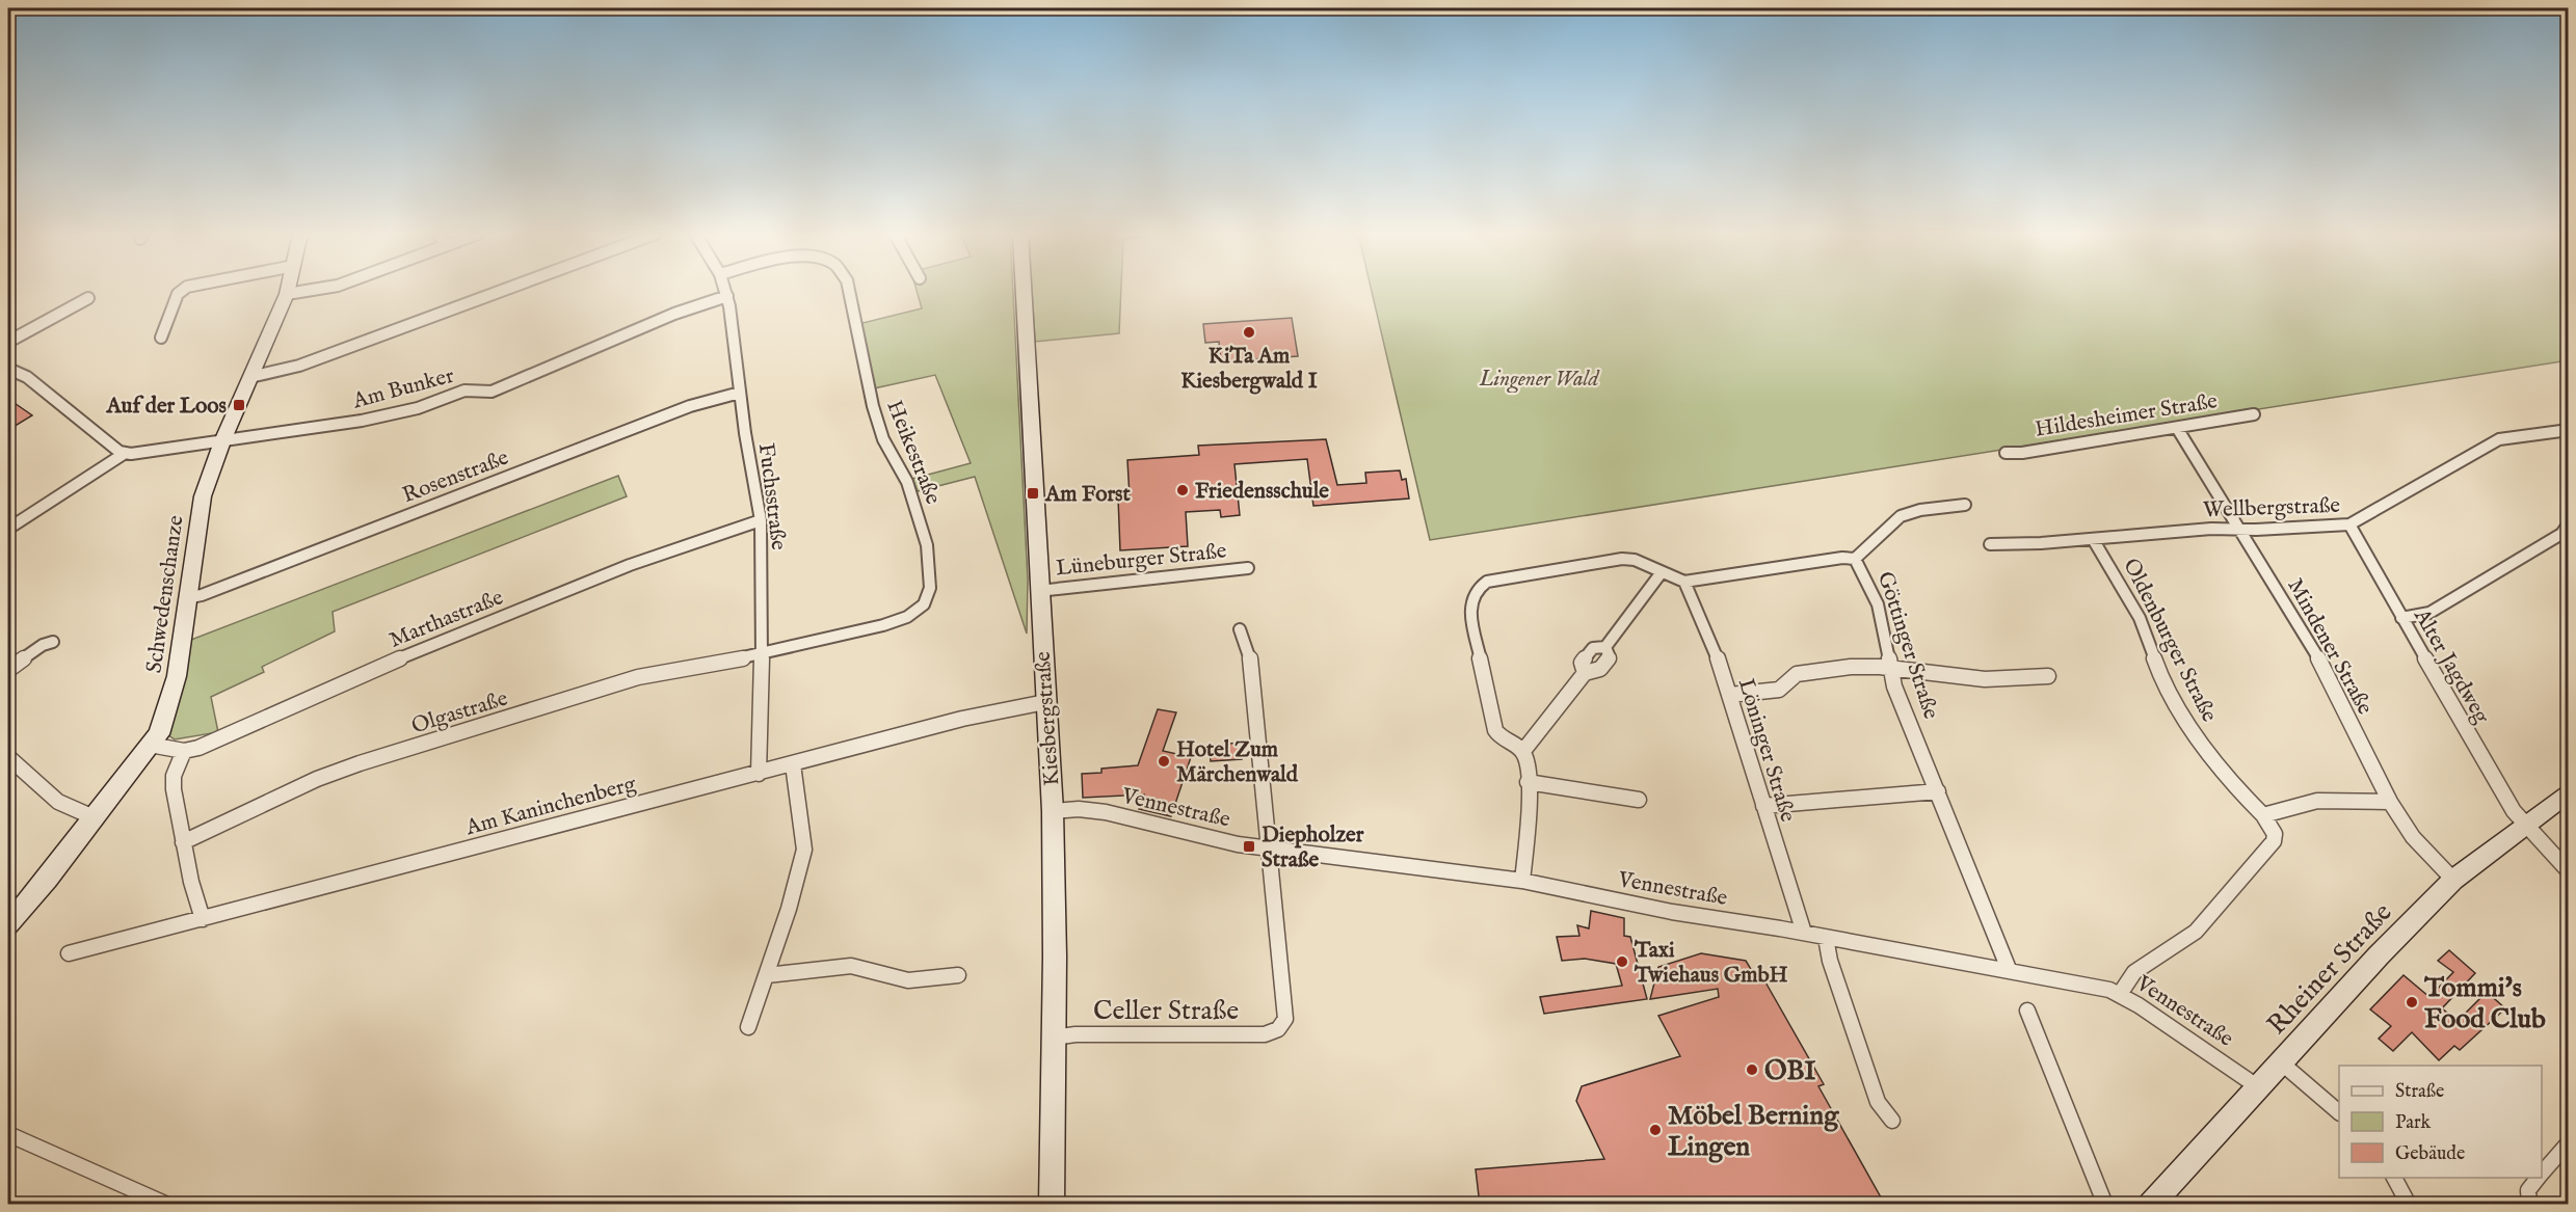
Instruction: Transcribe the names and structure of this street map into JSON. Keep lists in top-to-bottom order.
{
  "streets": {
    "street": [
      "Am Bunker",
      "Hildesheimer Straße",
      "Heikestraße",
      "Rosenstraße",
      "Fuchsstraße",
      "Wellbergstraße",
      "Lüneburger Straße",
      "Schwedenschanze",
      "Marthastraße",
      "Oldenburger Straße",
      "Göttinger Straße",
      "Mindener Straße",
      "Alter Jagdweg",
      "Olgastraße",
      "Kiesbergstraße",
      "Löninger Straße",
      "Am Kaninchenberg",
      "Vennestraße",
      "Rheiner Straße",
      "Celler Straße"
    ]
  },
  "crossings": [
    ["Am Bunker", "Fuchsstraße"],
    ["Am Bunker", "Schwedenschanze"],
    ["Hildesheimer Straße", "Mindener Straße"],
    ["Heikestraße", "Fuchsstraße"],
    ["Heikestraße", "Olgastraße"],
    ["Rosenstraße", "Fuchsstraße"],
    ["Rosenstraße", "Schwedenschanze"],
    ["Fuchsstraße", "Marthastraße"],
    ["Fuchsstraße", "Olgastraße"],
    ["Fuchsstraße", "Am Kaninchenberg"],
    ["Wellbergstraße", "Oldenburger Straße"],
    ["Wellbergstraße", "Mindener Straße"],
    ["Wellbergstraße", "Alter Jagdweg"],
    ["Lüneburger Straße", "Kiesbergstraße"],
    ["Schwedenschanze", "Marthastraße"],
    ["Göttinger Straße", "Vennestraße"],
    ["Mindener Straße", "Rheiner Straße"],
    ["Alter Jagdweg", "Rheiner Straße"],
    ["Kiesbergstraße", "Am Kaninchenberg"],
    ["Kiesbergstraße", "Vennestraße"],
    ["Kiesbergstraße", "Celler Straße"],
    ["Löninger Straße", "Vennestraße"],
    ["Vennestraße", "Rheiner Straße"],
    ["Vennestraße", "Celler Straße"]
  ],
  "parks": ["Lingener Wald"],
  "places": {
    "other": [
      "KiTa Am Kiesbergwald I",
      "Friedensschule",
      "Hotel Zum Märchenwald",
      "Taxi Twiehaus GmbH",
      "Tommi's Food Club",
      "OBI",
      "Möbel Berning Lingen"
    ],
    "transit": ["Auf der Loos", "Am Forst", "Diepholzer Straße"]
  },
  "legend": ["Straße", "Park", "Gebäude"]
}
